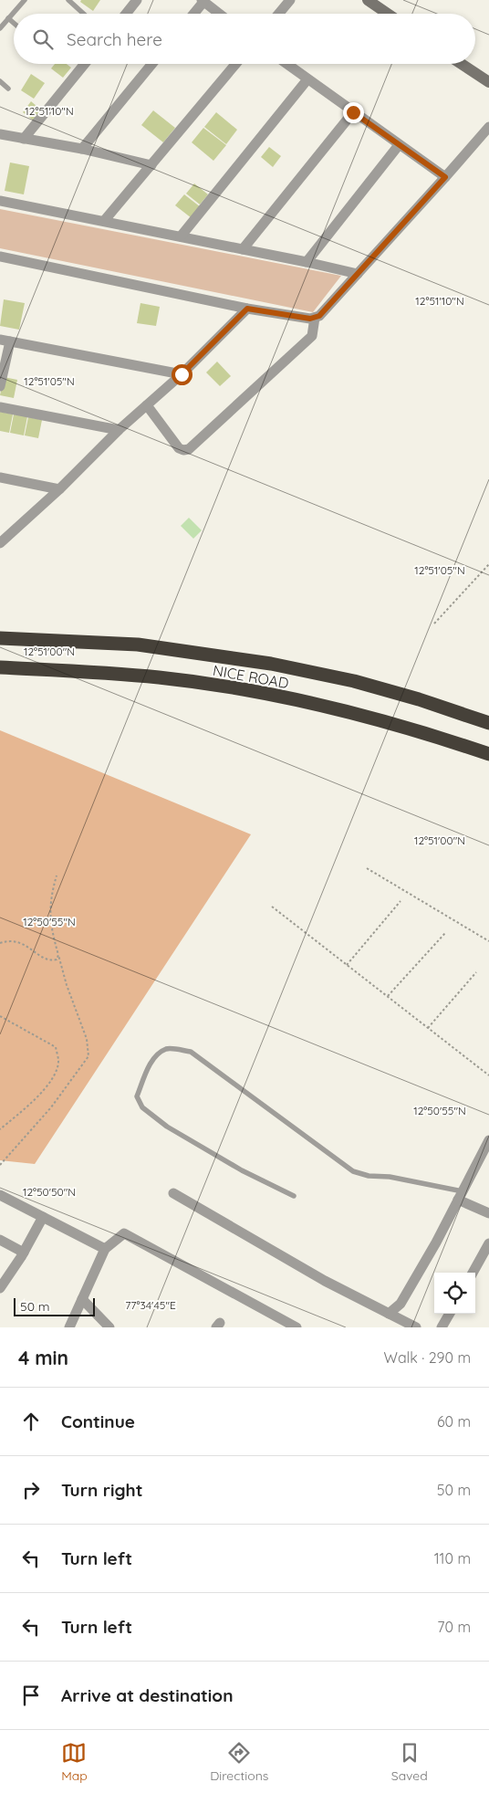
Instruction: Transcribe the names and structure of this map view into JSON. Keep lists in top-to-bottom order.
{
  "streets": {
    "highway": ["NICE ROAD"]
  },
  "scale_bar": "50 m",
  "page": {
    "search": "Search here",
    "scale": "50 m",
    "heading": ["4 min", "Walk · 290 m"],
    "list": [
      ["Continue", "60 m"],
      ["Turn right", "50 m"],
      ["Turn left", "110 m"],
      ["Turn left", "70 m"],
      "Arrive at destination"
    ],
    "nav": ["Map", "Directions", "Saved"]
  },
  "coordinates": [
    "12°51'10\"N",
    "12°51'05\"N",
    "12°51'00\"N",
    "12°50'55\"N",
    "12°50'50\"N",
    "77°34'45\"E"
  ]
}
